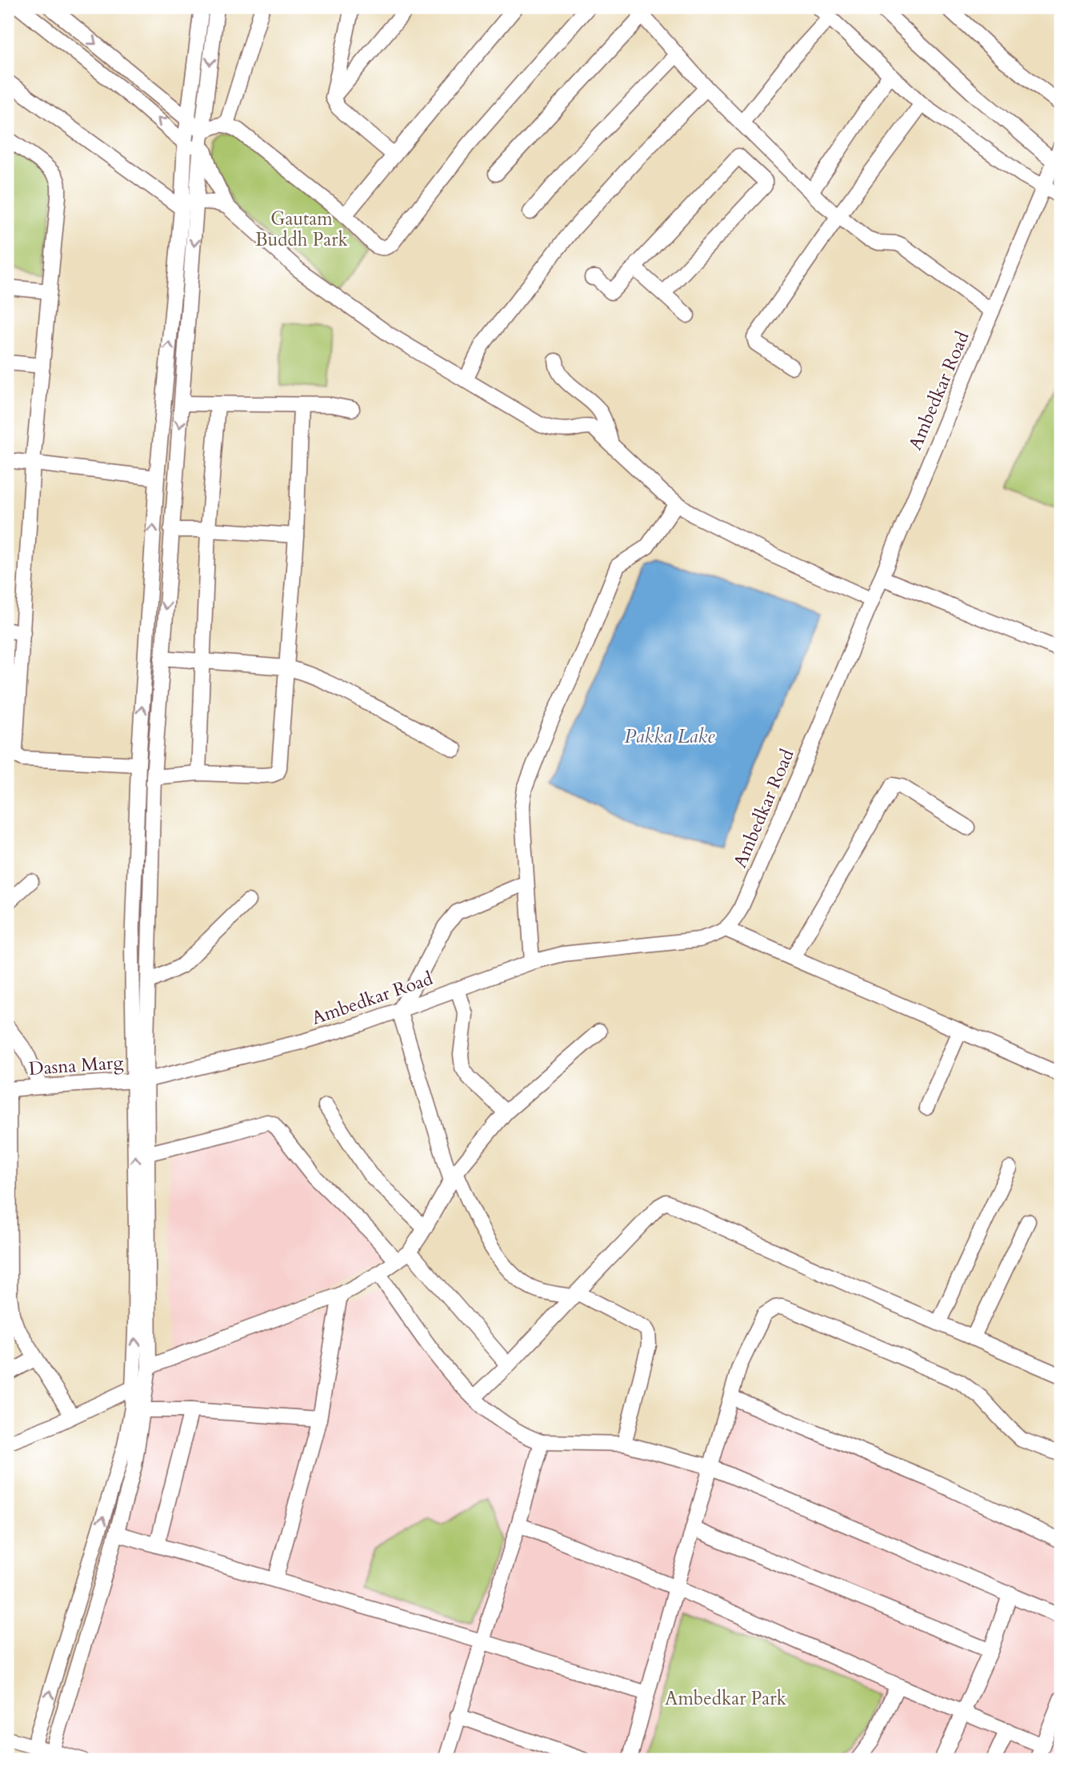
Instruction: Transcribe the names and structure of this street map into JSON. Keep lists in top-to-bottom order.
{
  "streets": {
    "street": ["Ambedkar Road", "Dasna Marg"]
  },
  "crossings": [
    ["Ambedkar Road", "Dasna Marg"]
  ],
  "water": ["Pakka Lake"],
  "parks": ["Gautam Buddh Park", "Ambedkar Park"]
}
